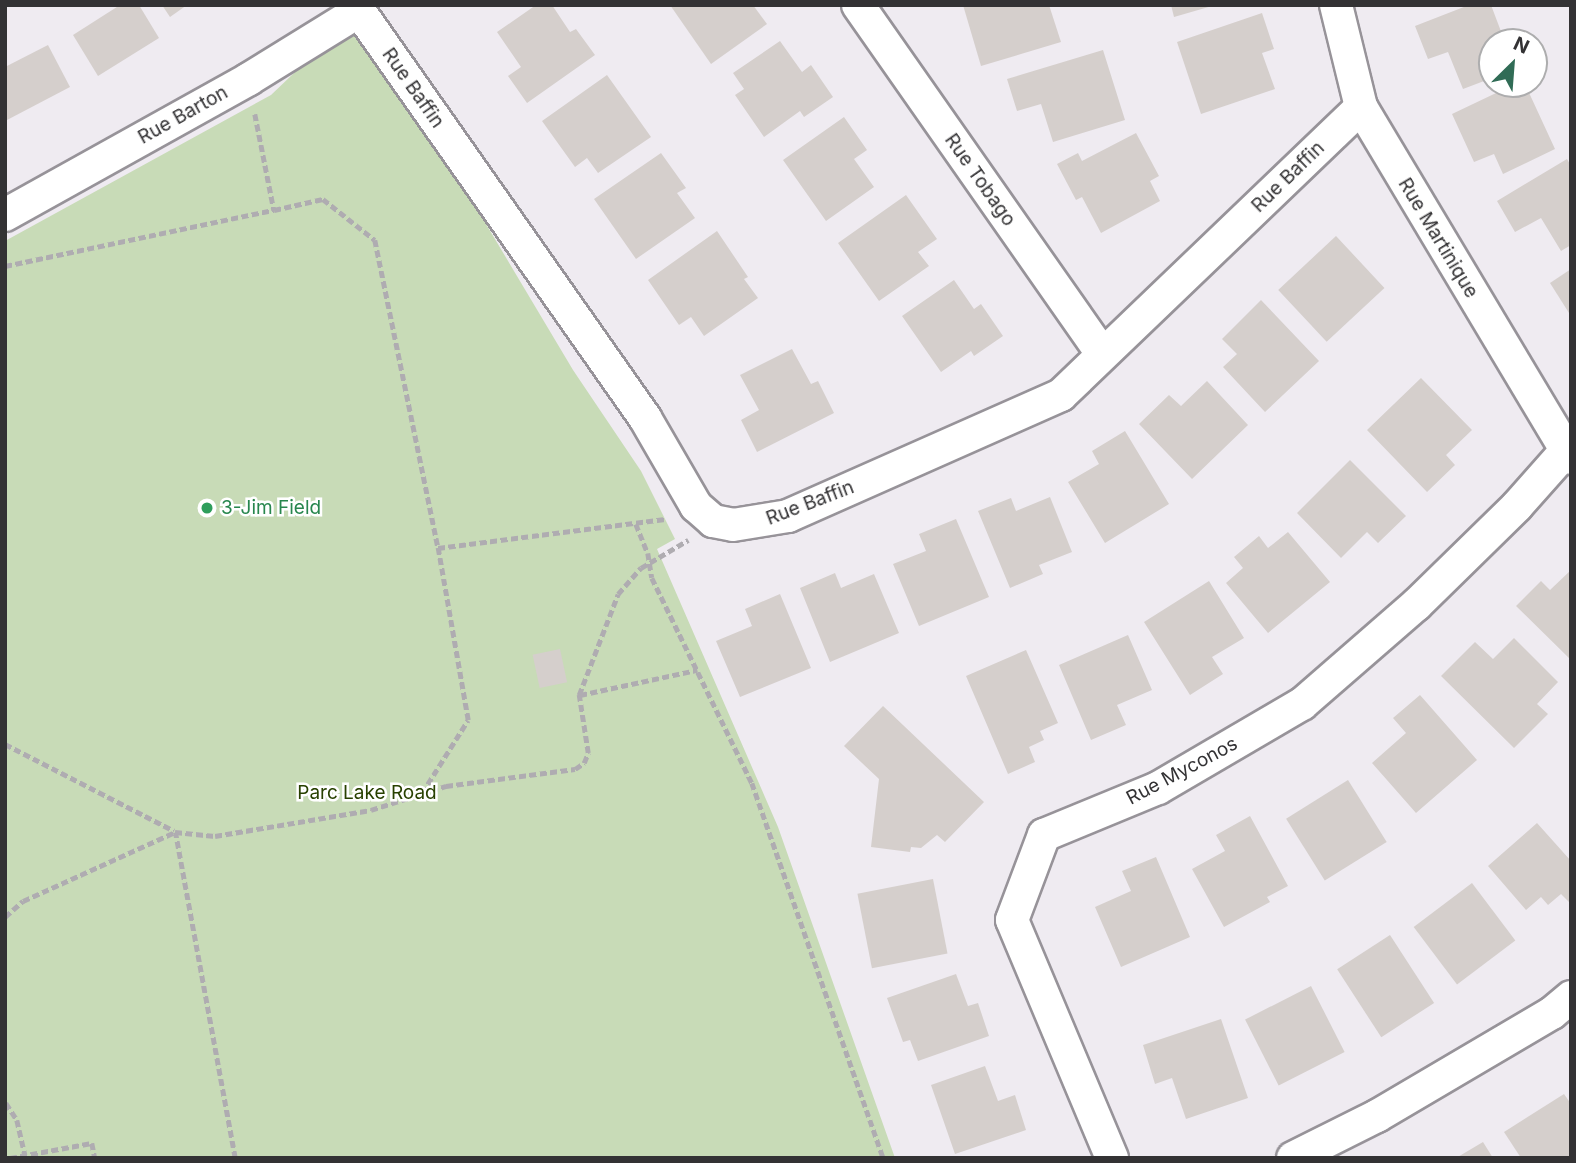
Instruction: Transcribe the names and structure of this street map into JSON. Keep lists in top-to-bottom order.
{
  "streets": {
    "street": [
      "Rue Baffin",
      "Rue Barton",
      "Rue Tobago",
      "Rue Martinique",
      "Rue Myconos"
    ]
  },
  "crossings": [
    ["Rue Baffin", "Rue Barton"],
    ["Rue Baffin", "Rue Tobago"],
    ["Rue Baffin", "Rue Martinique"],
    ["Rue Martinique", "Rue Myconos"]
  ],
  "parks": ["Parc Lake Road"],
  "places": ["3-Jim Field"],
  "north": "top right"
}
